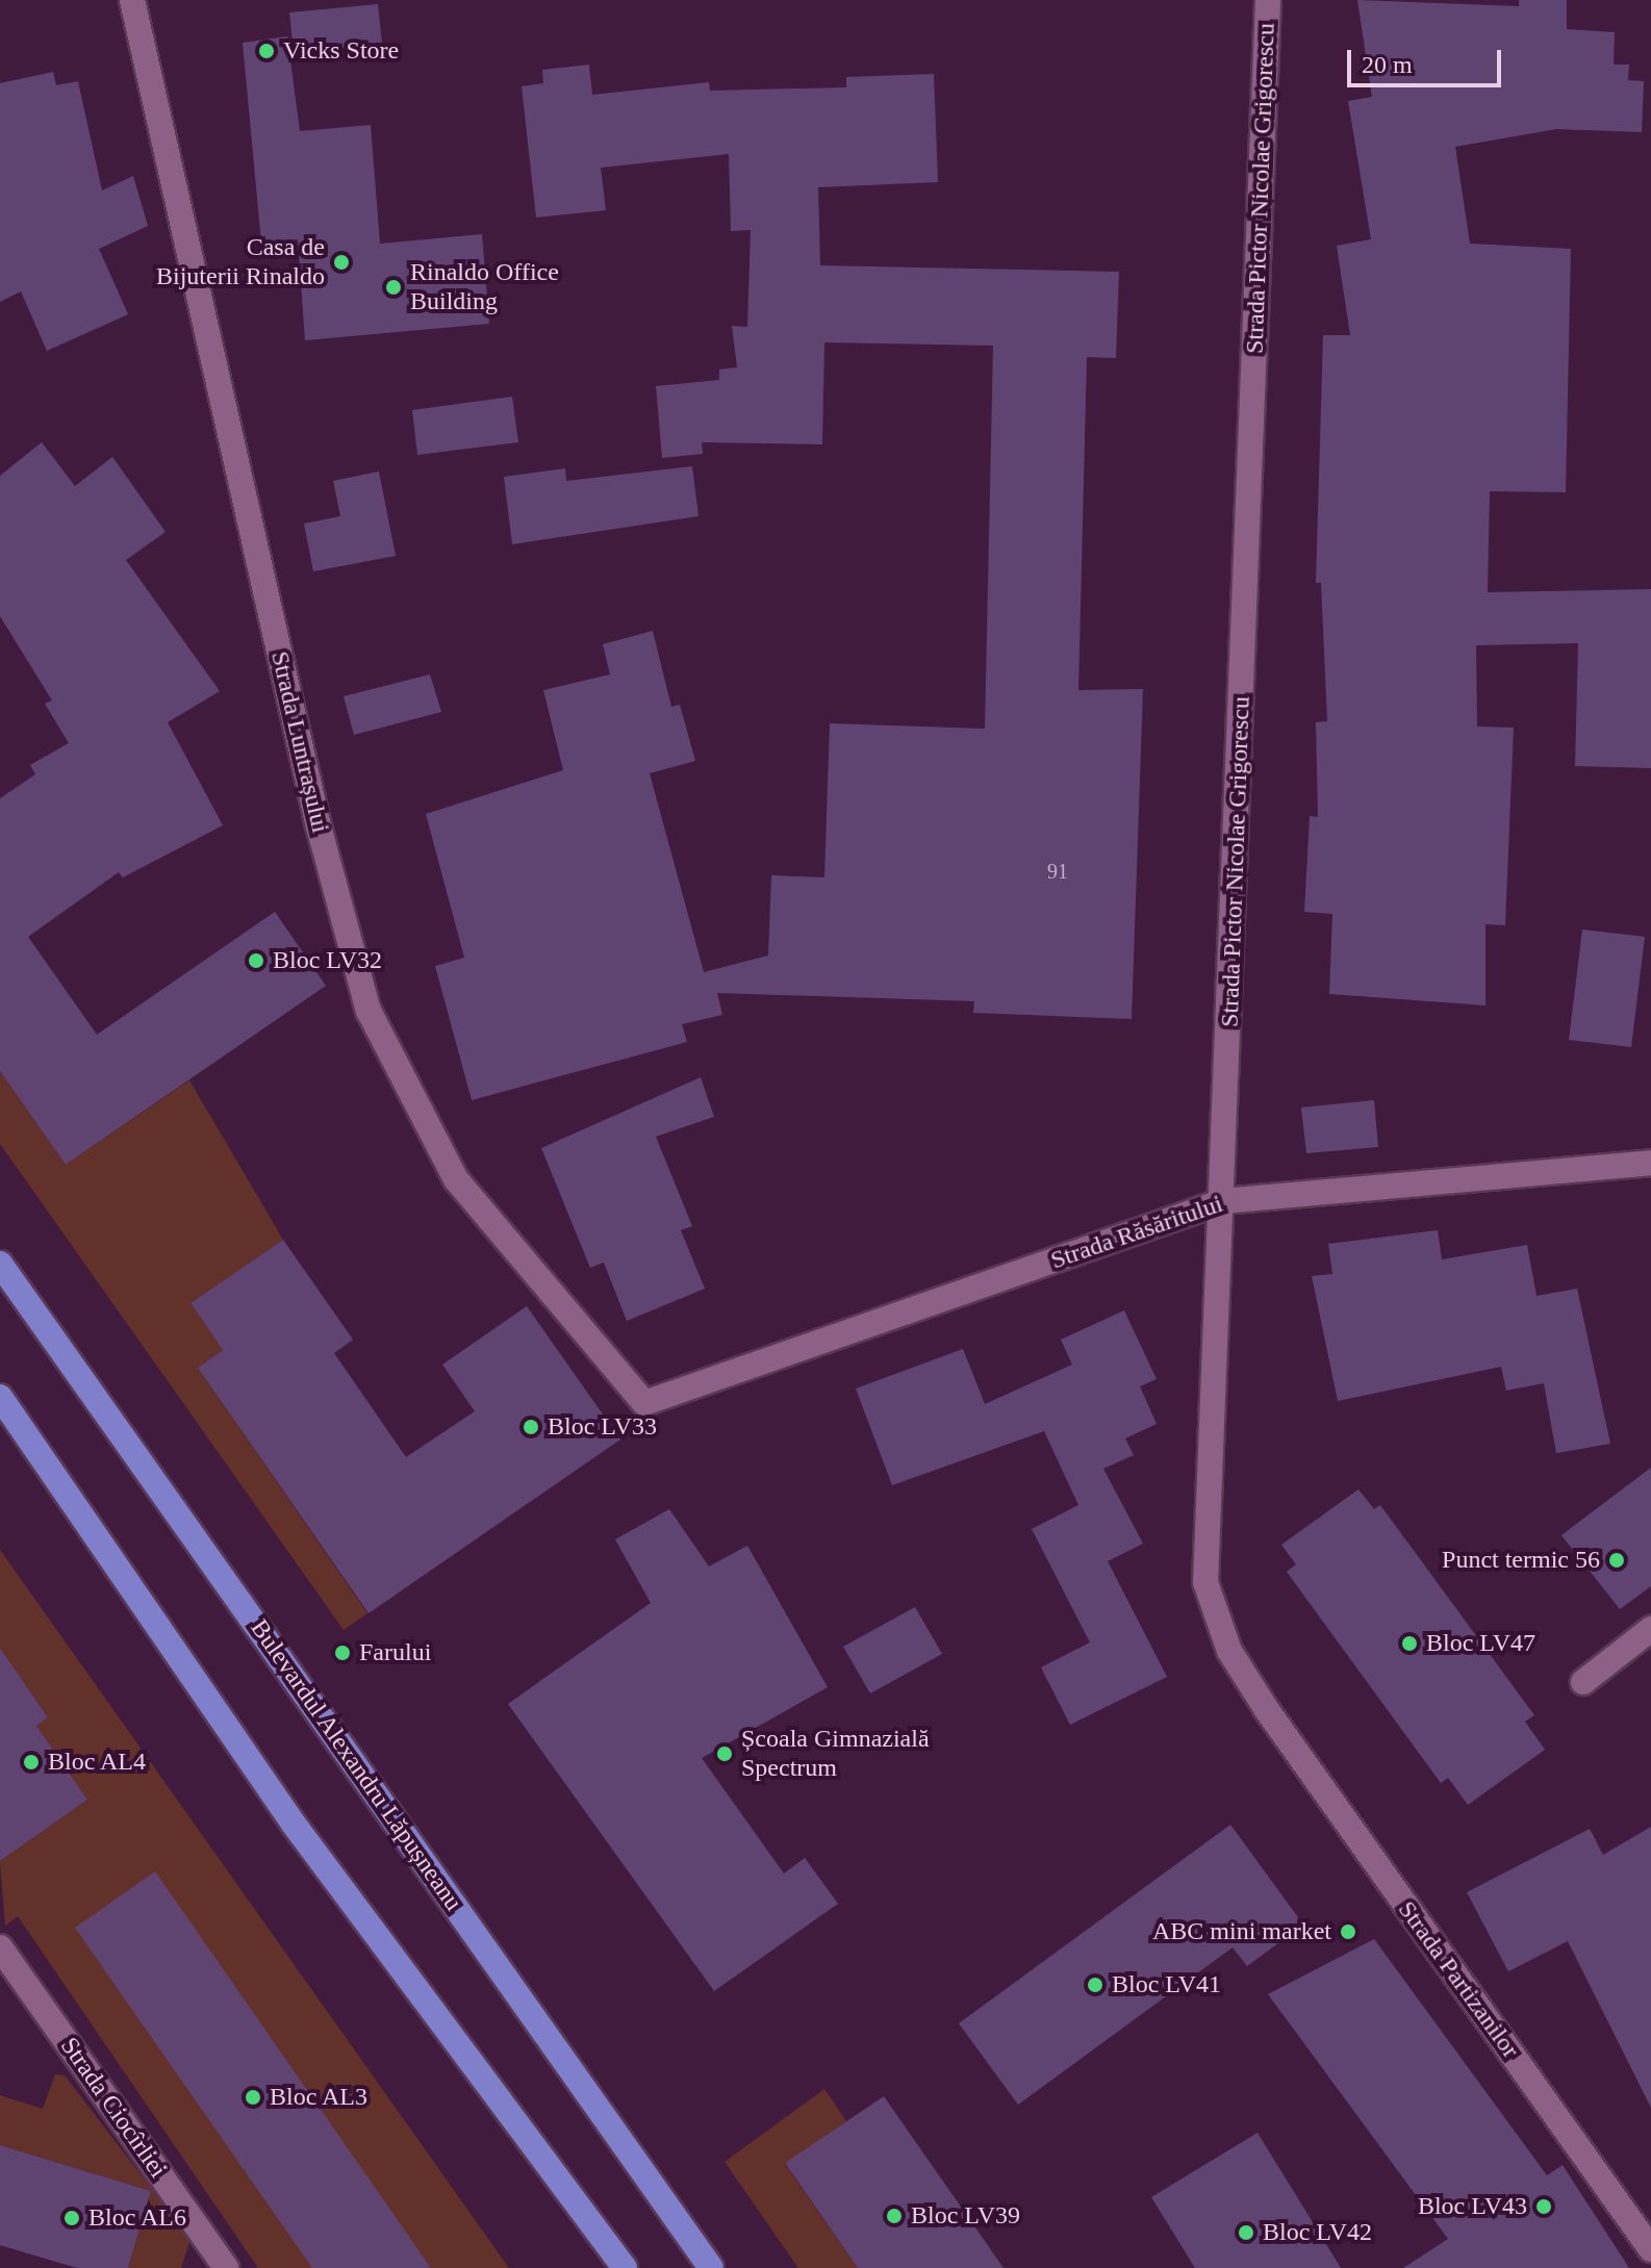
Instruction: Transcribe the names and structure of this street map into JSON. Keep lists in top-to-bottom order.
{
  "streets": {
    "main road": ["Bulevardul Alexandru Lăpușneanu"],
    "street": [
      "Strada Pictor Nicolae Grigorescu",
      "Strada Luntrașului",
      "Strada Răsăritului",
      "Strada Partizanilor",
      "Strada Ciocîrliei"
    ]
  },
  "crossings": [
    ["Strada Pictor Nicolae Grigorescu", "Strada Răsăritului"],
    ["Strada Pictor Nicolae Grigorescu", "Strada Partizanilor"],
    ["Strada Luntrașului", "Strada Răsăritului"]
  ],
  "places": [
    "Vicks Store",
    "Casa de Bijuterii Rinaldo",
    "Rinaldo Office Building",
    "Bloc LV32",
    "Bloc LV33",
    "Punct termic 56",
    "Bloc LV47",
    "Farului",
    "Școala Gimnazială Spectrum",
    "Bloc AL4",
    "ABC mini market",
    "Bloc LV41",
    "Bloc AL3",
    "Bloc LV43",
    "Bloc LV39",
    "Bloc AL6",
    "Bloc LV42"
  ],
  "house_numbers": ["91"],
  "scale_bar": "20 m"
}
